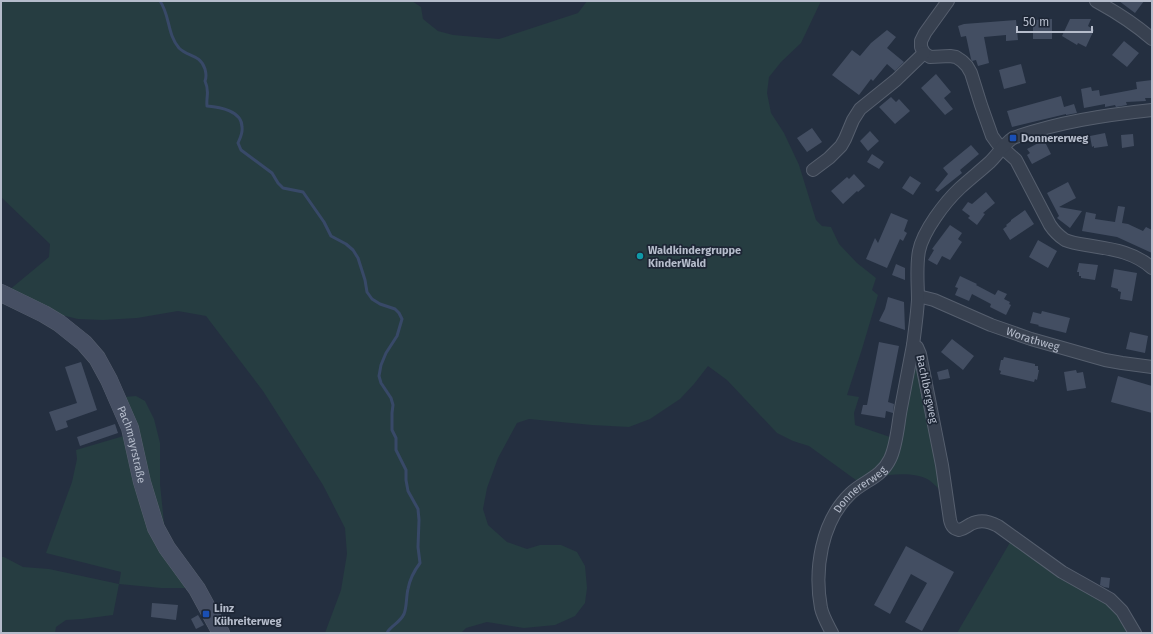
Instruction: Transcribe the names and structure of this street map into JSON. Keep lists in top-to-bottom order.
{
  "streets": {
    "street": [
      "Worathweg",
      "Bachlbergweg",
      "Pachmayrstraße",
      "Donnererweg"
    ]
  },
  "crossings": [
    ["Worathweg", "Bachlbergweg"],
    ["Bachlbergweg", "Donnererweg"]
  ],
  "places": {
    "transit": ["Donnererweg", "Linz Kühreiterweg"],
    "other": ["Waldkindergruppe KinderWald"]
  },
  "scale_bar": "50 m"
}
